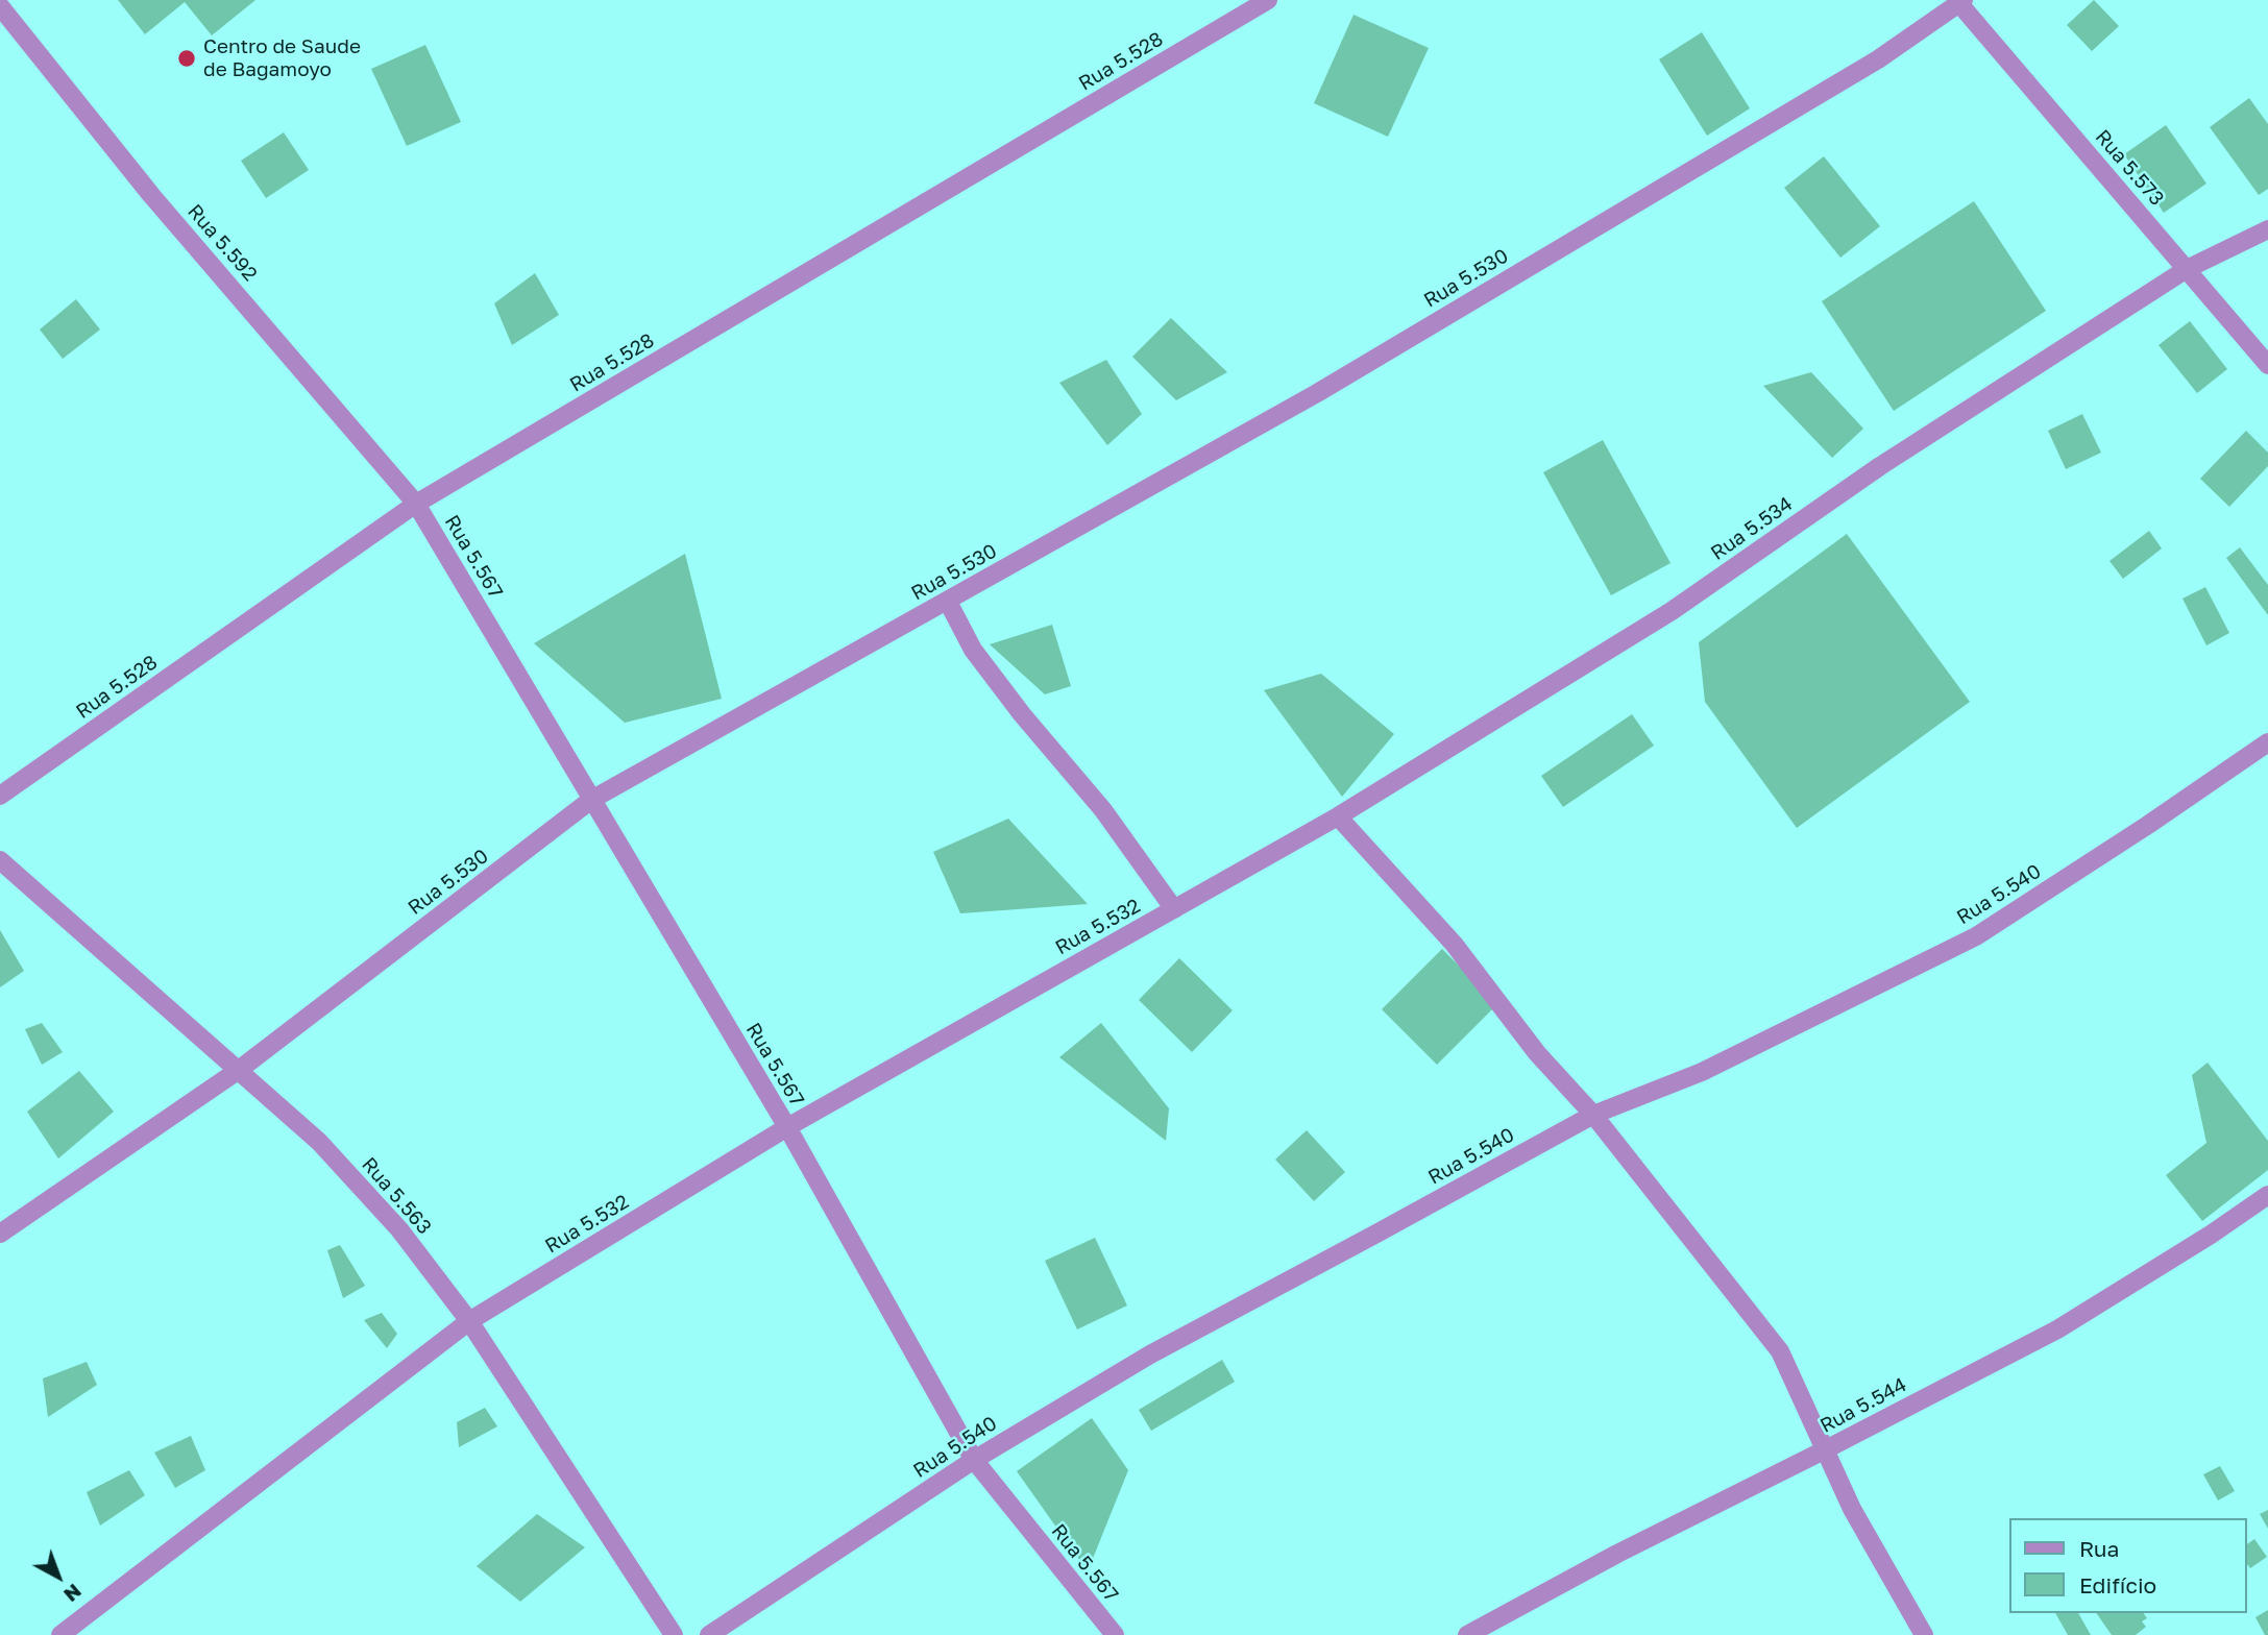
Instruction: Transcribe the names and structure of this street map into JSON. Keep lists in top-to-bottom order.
{
  "streets": {
    "street": [
      "Rua 5.528",
      "Rua 5.573",
      "Rua 5.592",
      "Rua 5.530",
      "Rua 5.534",
      "Rua 5.567",
      "Rua 5.540",
      "Rua 5.532",
      "Rua 5.563",
      "Rua 5.544"
    ]
  },
  "crossings": [
    ["Rua 5.528", "Rua 5.592"],
    ["Rua 5.528", "Rua 5.567"],
    ["Rua 5.573", "Rua 5.530"],
    ["Rua 5.573", "Rua 5.534"],
    ["Rua 5.592", "Rua 5.567"],
    ["Rua 5.530", "Rua 5.567"],
    ["Rua 5.530", "Rua 5.563"],
    ["Rua 5.534", "Rua 5.532"],
    ["Rua 5.567", "Rua 5.540"],
    ["Rua 5.567", "Rua 5.532"],
    ["Rua 5.532", "Rua 5.563"]
  ],
  "places": ["Centro de Saude de Bagamoyo"],
  "legend": ["Rua", "Edifício"],
  "north": "bottom right"
}
